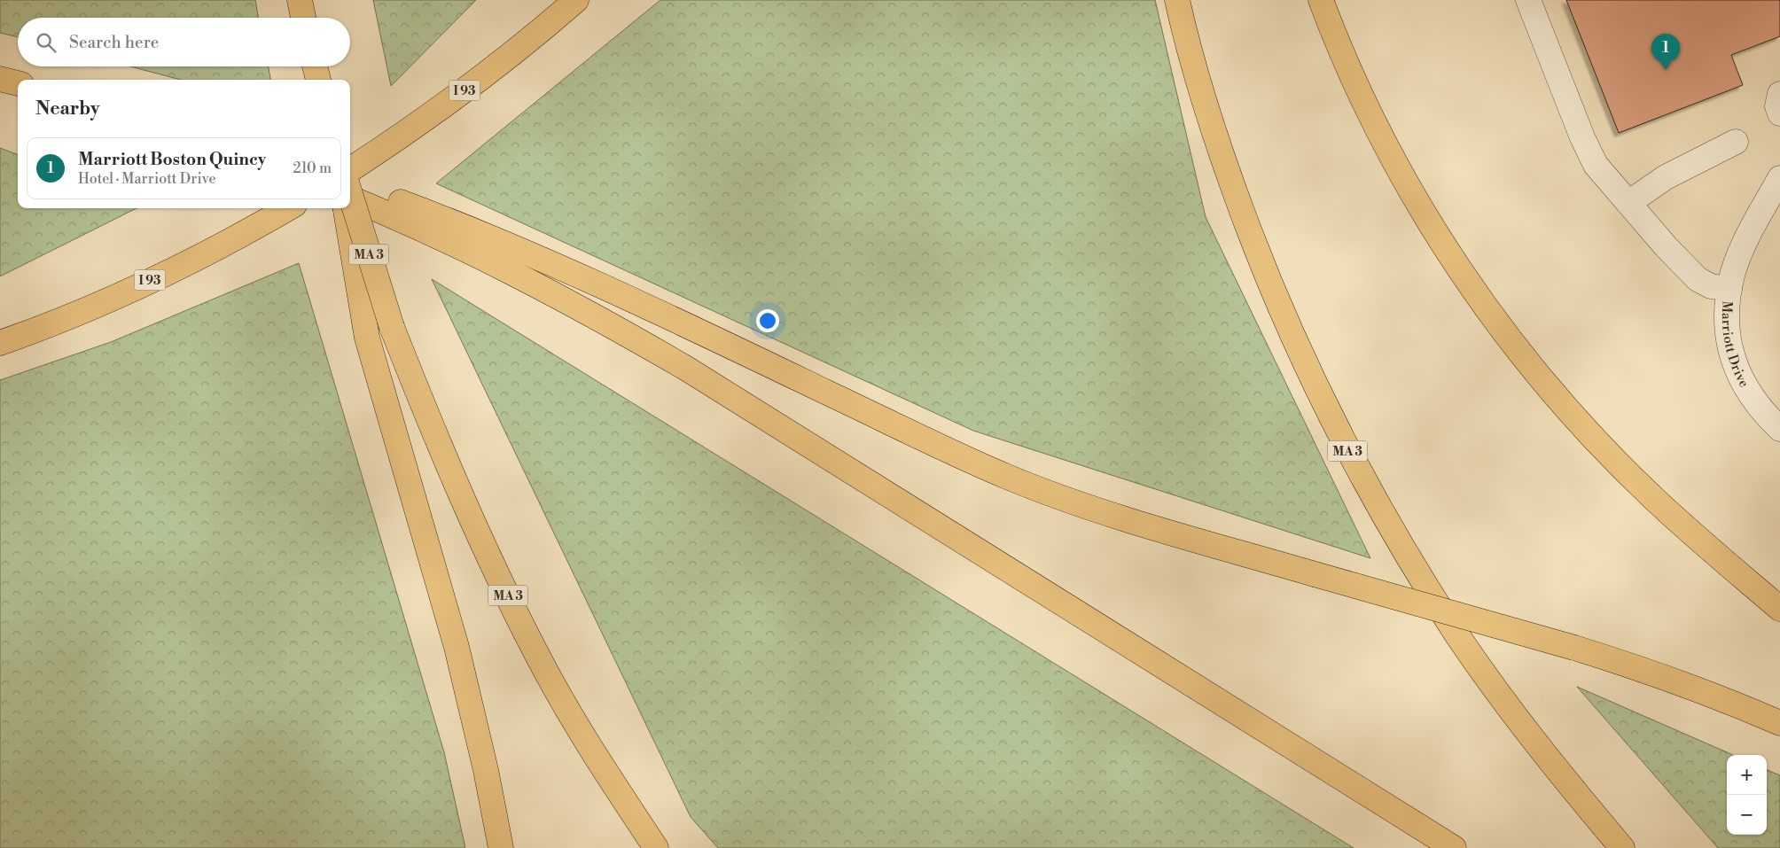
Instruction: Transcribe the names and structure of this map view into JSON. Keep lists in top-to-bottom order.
{
  "streets": {
    "highway": ["I 93", "MA 3"],
    "street": ["Marriott Drive"]
  },
  "page": {
    "search": "Search here",
    "pins": "1",
    "heading": "Nearby",
    "list": [
      {
        "mark": "1",
        "name": "Marriott Boston Quincy",
        "note": "Hotel · Marriott Drive",
        "value": "210 m"
      }
    ],
    "map_buttons": ["+", "−"]
  }
}
